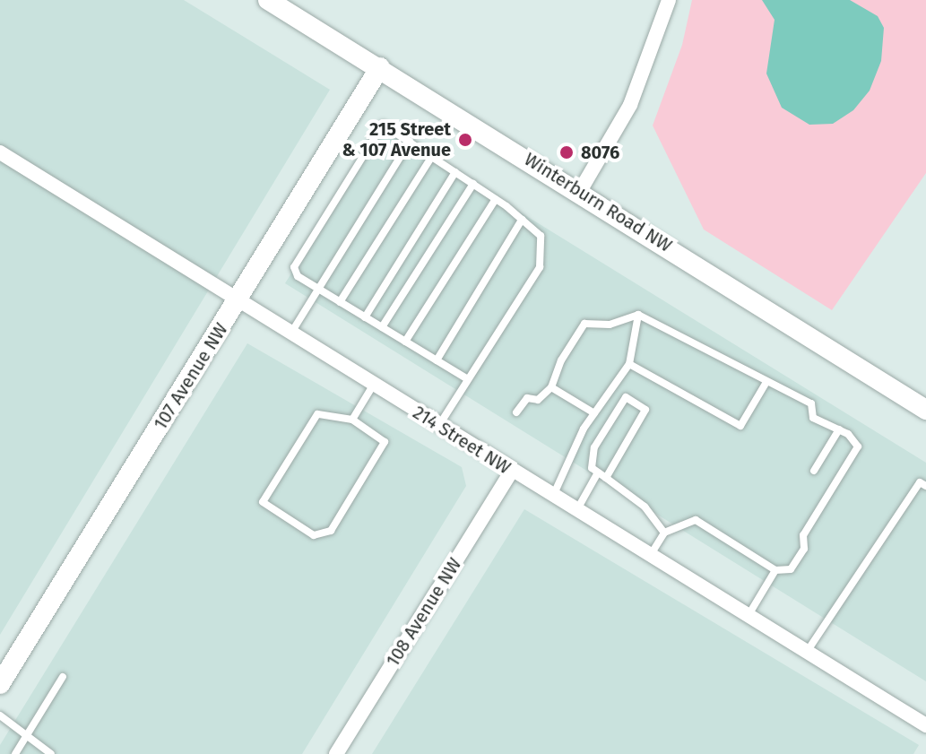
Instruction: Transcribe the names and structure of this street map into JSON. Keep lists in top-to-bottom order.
{
  "streets": {
    "main road": ["Winterburn Road NW", "107 Avenue NW"],
    "street": ["214 Street NW", "108 Avenue NW"]
  },
  "crossings": [
    ["Winterburn Road NW", "107 Avenue NW"],
    ["107 Avenue NW", "214 Street NW"],
    ["214 Street NW", "108 Avenue NW"]
  ],
  "places": ["215 Street & 107 Avenue", "8076"]
}
